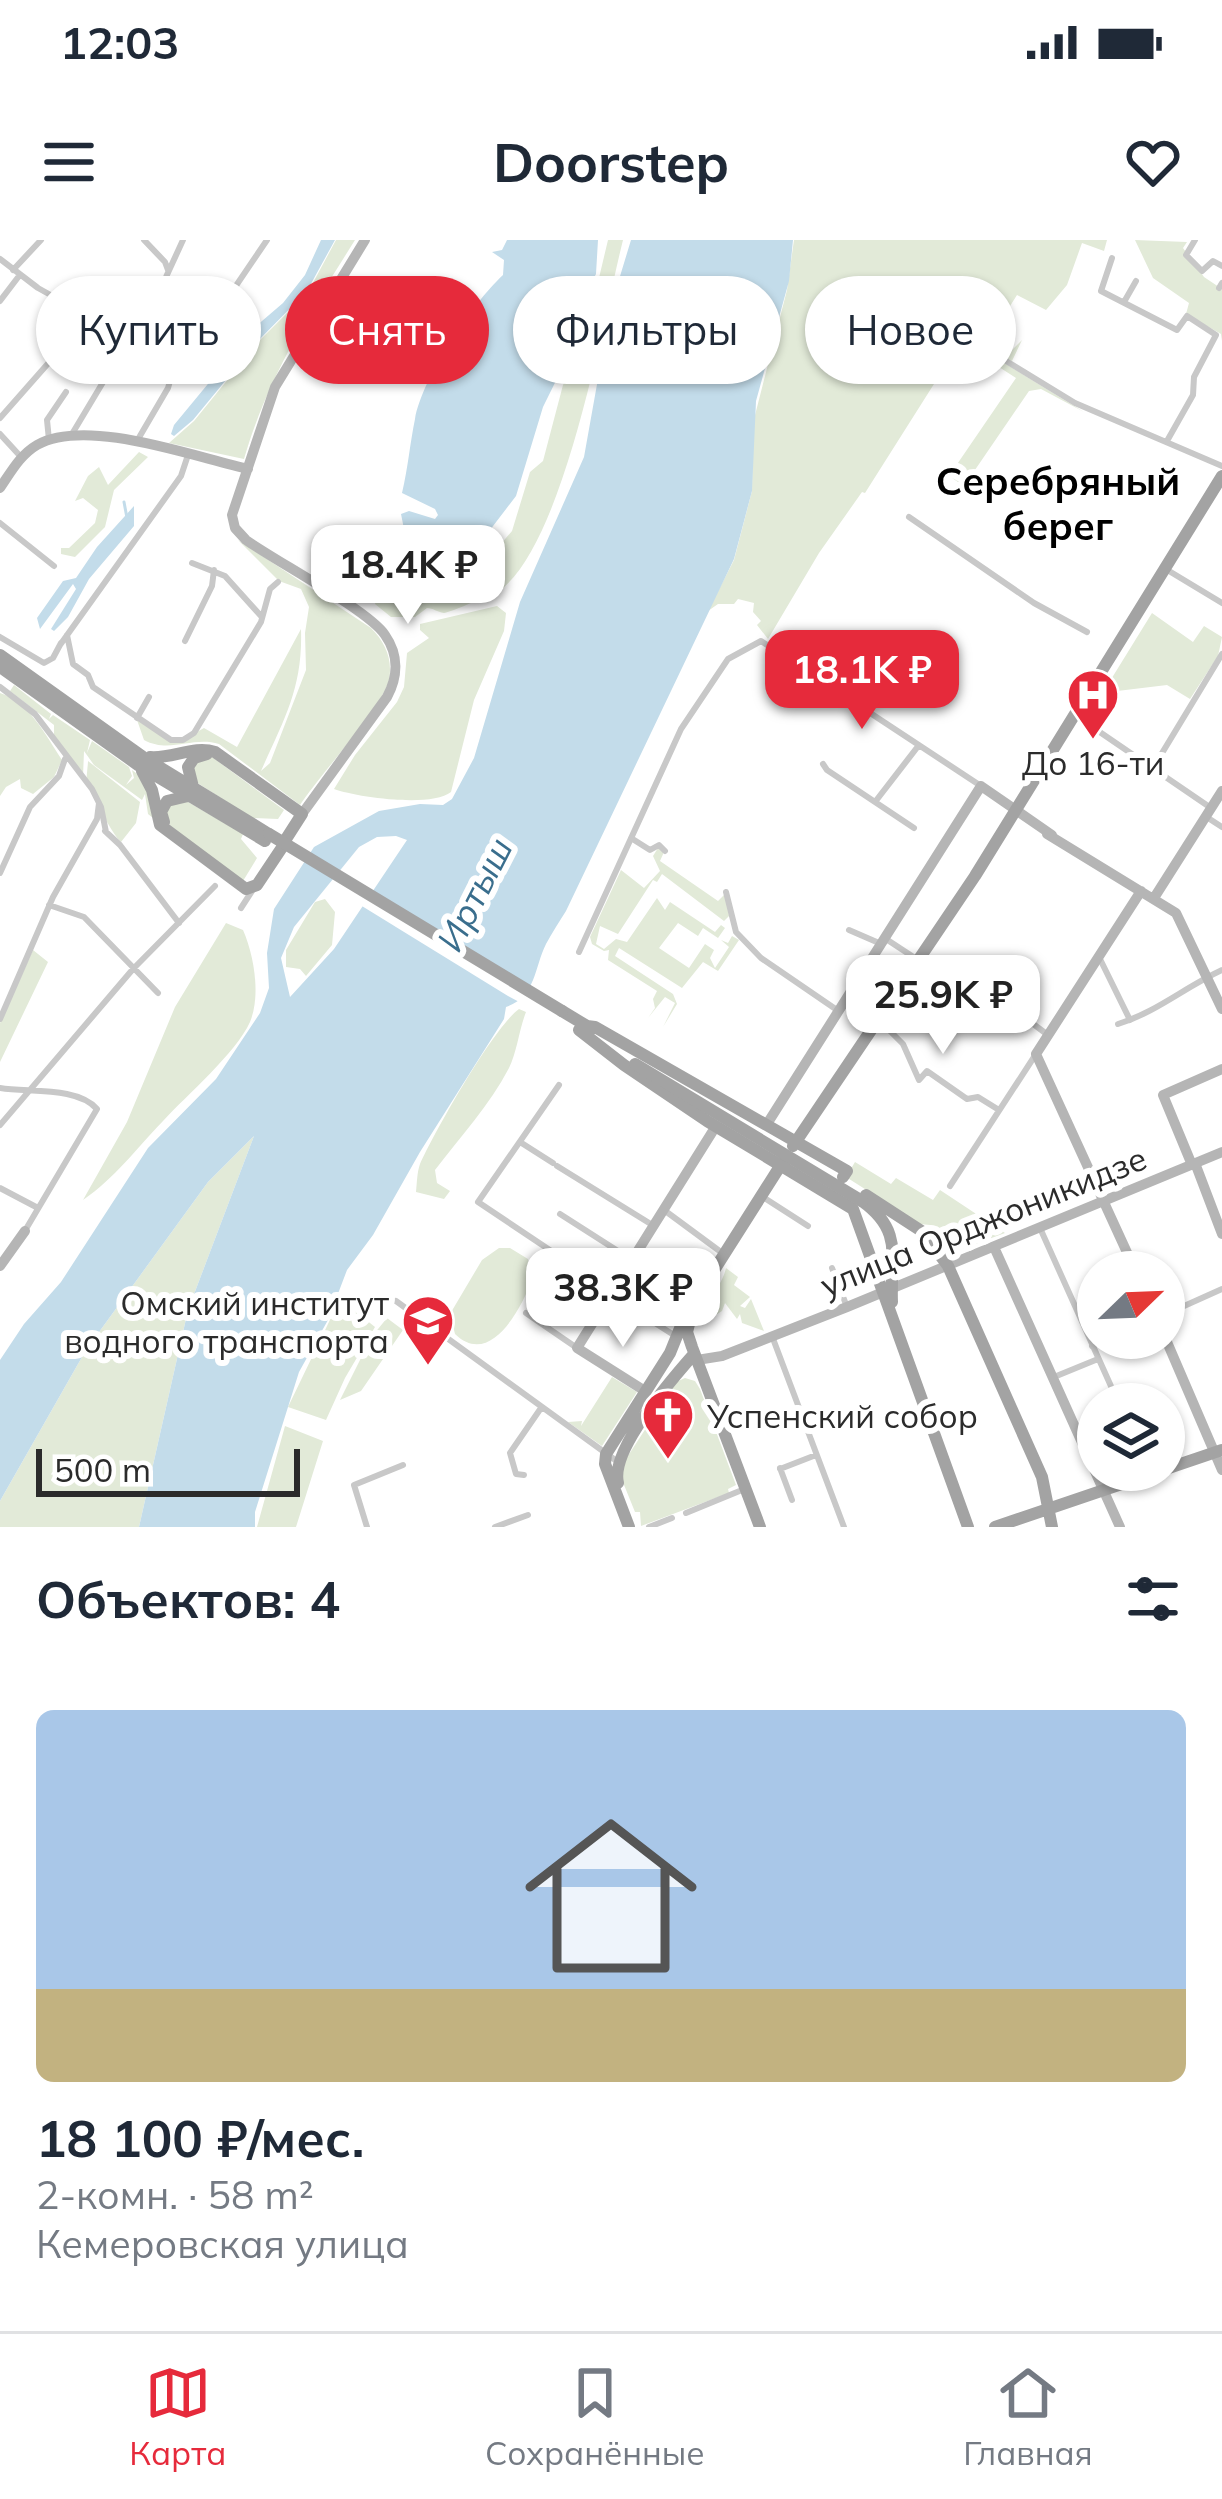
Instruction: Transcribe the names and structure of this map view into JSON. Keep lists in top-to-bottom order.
{
  "streets": {
    "street": ["улица Орджоникидзе"]
  },
  "districts": ["Серебряный берег"],
  "water": ["Иртыш"],
  "places": {
    "hospital": ["До 16-ти"],
    "school or university": ["Омский институт водного транспорта"],
    "church": ["Успенский собор"]
  },
  "scale_bar": "500 m",
  "north": "top right",
  "page": {
    "status": "12:03",
    "header": "Doorstep",
    "chip": [
      "Купить",
      "Снять",
      "Фильтры",
      "Новое"
    ],
    "price": [
      "18.4K ₽",
      "18.1K ₽",
      "25.9K ₽",
      "38.3K ₽"
    ],
    "scale": "500 m",
    "heading": "Объектов: 4",
    "list": [
      {
        "name": "18 100 ₽/мес.",
        "note": "2-комн. · 58 m² · Кемеровская улица"
      }
    ],
    "tabs": ["Карта", "Сохранённые", "Главная"]
  }
}
